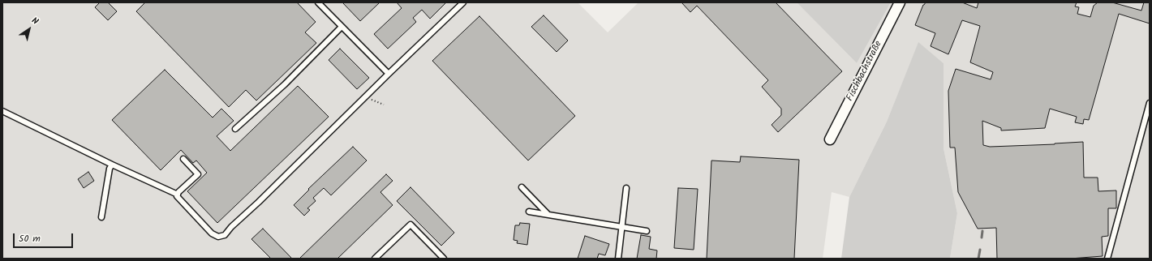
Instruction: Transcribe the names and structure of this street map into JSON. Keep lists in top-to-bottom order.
{
  "streets": {
    "street": ["Fischbachstraße"]
  },
  "scale_bar": "50 m",
  "north": "top right"
}
